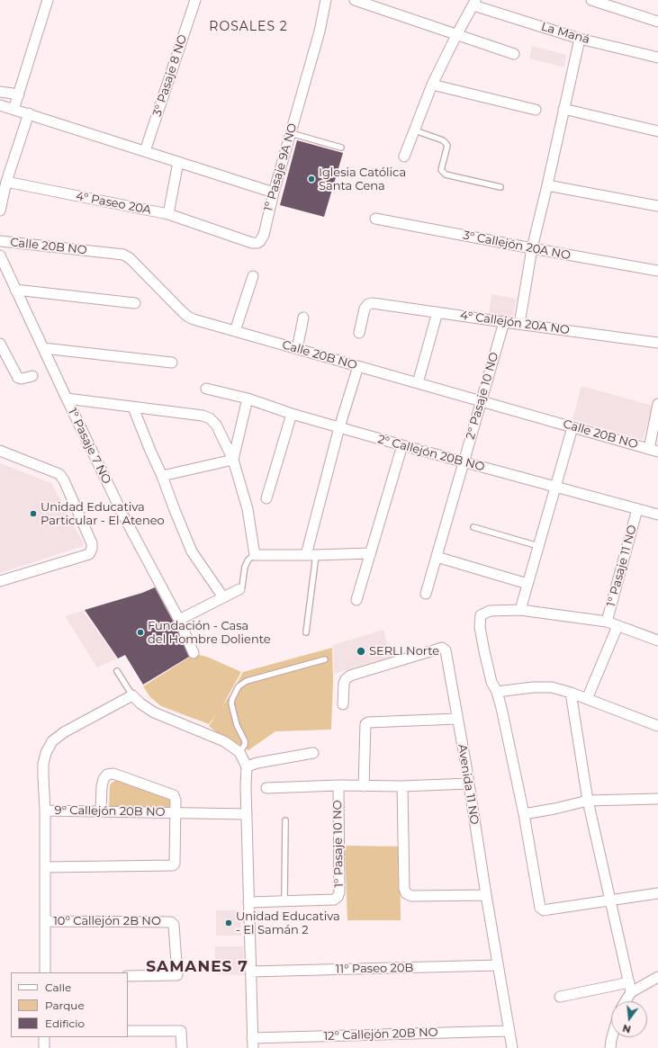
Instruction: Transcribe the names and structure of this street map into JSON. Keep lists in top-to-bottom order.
{
  "streets": {
    "street": [
      "La Maná",
      "3° Pasaje 8 NO",
      "1º Pasaje 9A NO",
      "4° Paseo 20A",
      "3° Callejón 20A NO",
      "Calle 20B NO",
      "4° Callejón 20A NO",
      "2° Pasaje 10 NO",
      "1° Pasaje 7 NO",
      "2° Callejón 20B NO",
      "1° Pasaje 11 NO",
      "Avenida 11 NO",
      "9° Callejón 20B NO",
      "1° Pasaje 10 NO",
      "10° Callejón 2B NO",
      "11° Paseo 20B",
      "12° Callejón 20B NO"
    ]
  },
  "crossings": [
    ["1º Pasaje 9A NO", "4° Paseo 20A"],
    ["Calle 20B NO", "2° Pasaje 10 NO"],
    ["4° Callejón 20A NO", "2° Pasaje 10 NO"],
    ["2° Pasaje 10 NO", "2° Callejón 20B NO"],
    ["2° Callejón 20B NO", "1° Pasaje 11 NO"],
    ["Avenida 11 NO", "11° Paseo 20B"],
    ["Avenida 11 NO", "12° Callejón 20B NO"]
  ],
  "districts": ["ROSALES 2", "SAMANES 7"],
  "places": [
    "Iglesia Católica Santa Cena",
    "Unidad Educativa Particular - El Ateneo",
    "Fundación - Casa del Hombre Doliente",
    "SERLI Norte",
    "Unidad Educativa - El Samán 2"
  ],
  "legend": ["Calle", "Parque", "Edificio"],
  "north": "bottom"
}
